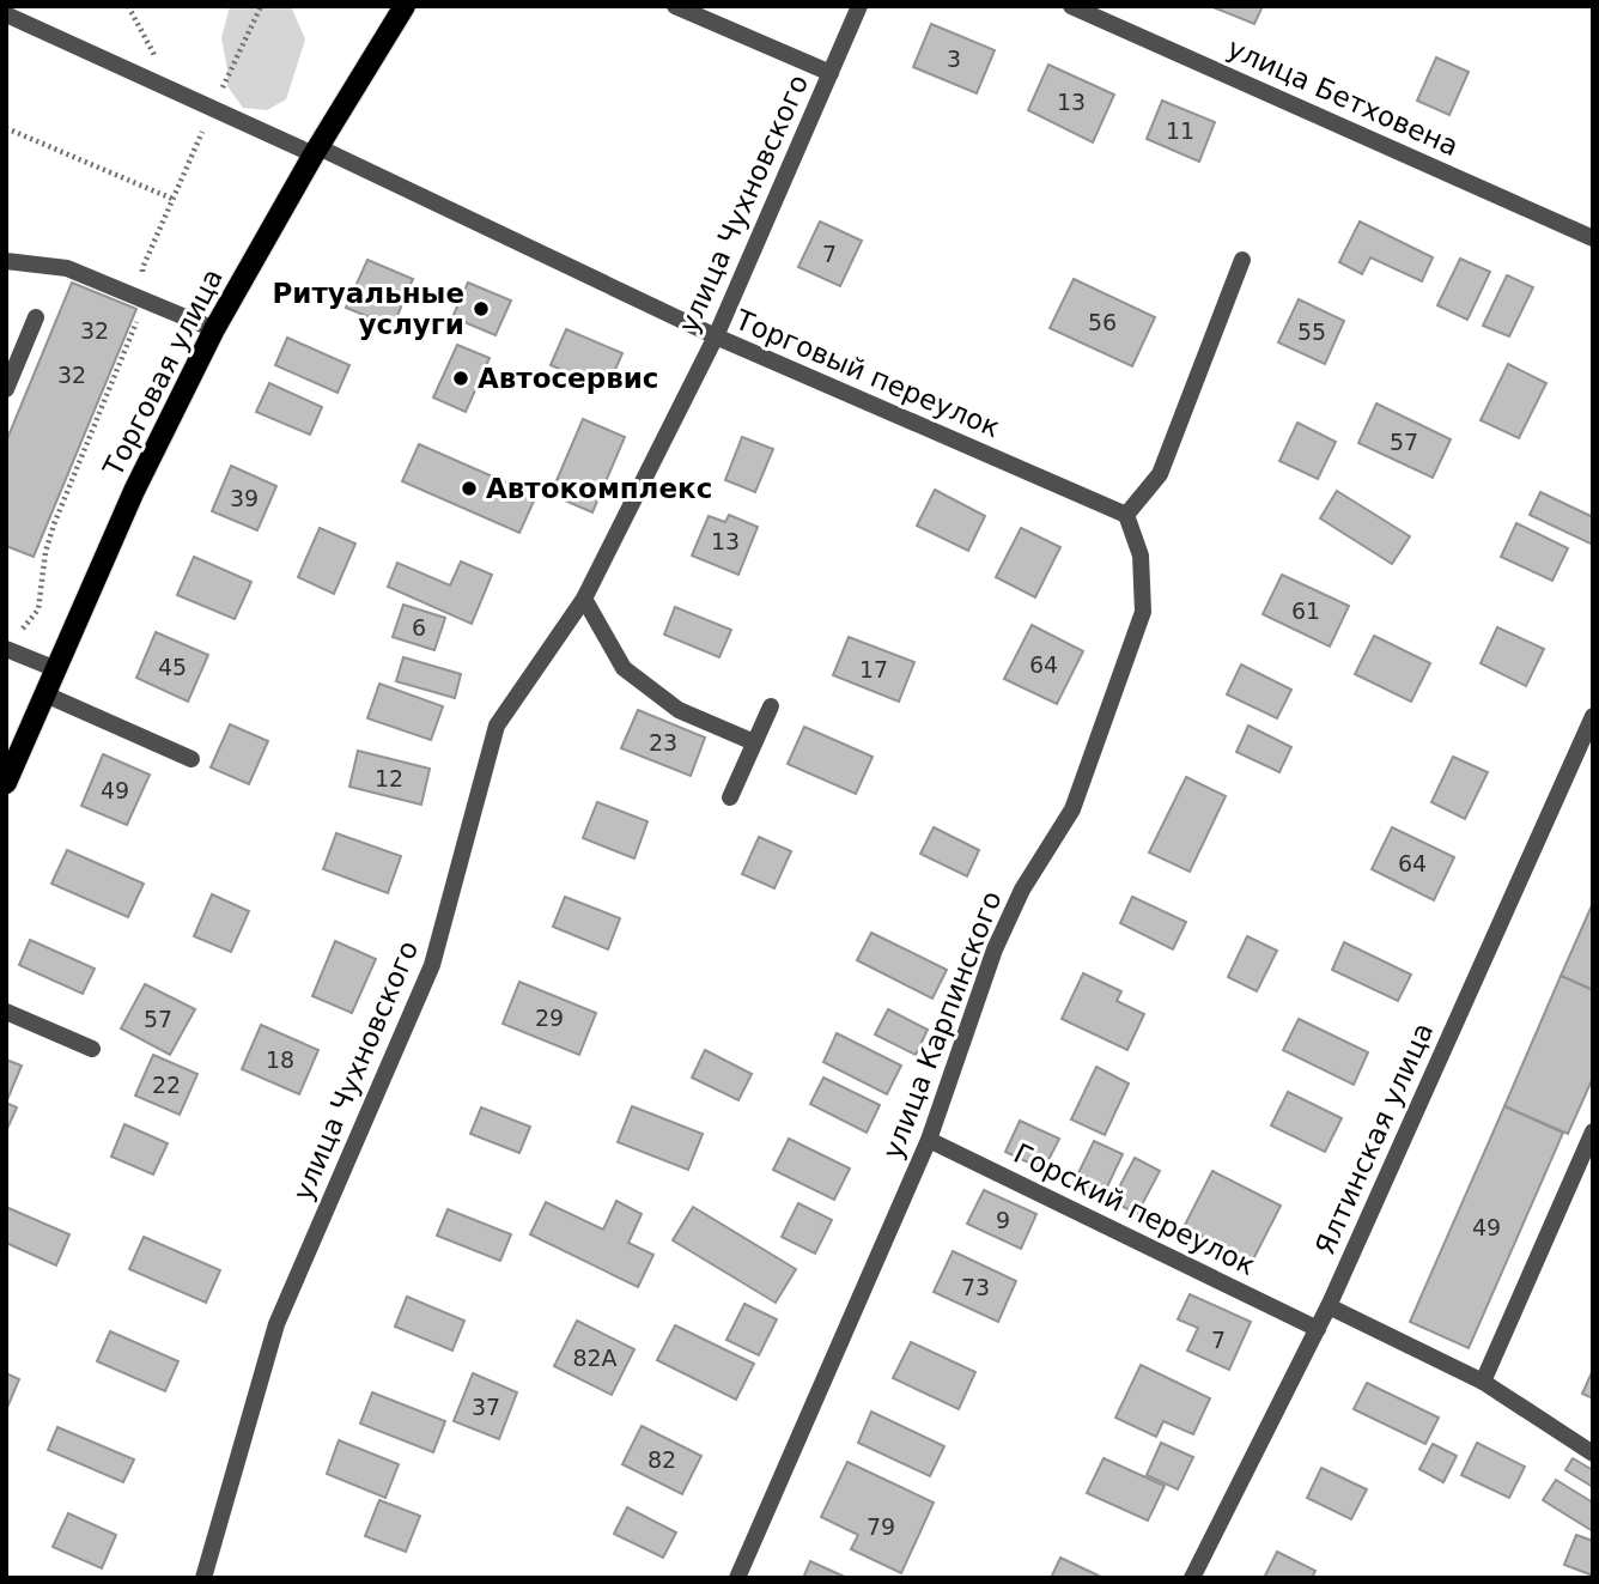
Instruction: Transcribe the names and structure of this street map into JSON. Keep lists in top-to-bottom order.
{
  "streets": {
    "main road": ["Торговая улица"],
    "street": [
      "улица Бетховена",
      "улица Чухновского",
      "Торговый переулок",
      "улица Карпинского",
      "Ялтинская улица",
      "Горский переулок"
    ]
  },
  "crossings": [
    ["улица Чухновского", "Торговый переулок"],
    ["Торговая улица", "Торговый переулок"],
    ["Торговый переулок", "улица Карпинского"],
    ["улица Карпинского", "Горский переулок"],
    ["Ялтинская улица", "Горский переулок"]
  ],
  "places": ["Ритуальные услуги", "Автосервис", "Автокомплекс"],
  "house_numbers": [
    "3",
    "13",
    "11",
    "7",
    "56",
    "32",
    "55",
    "32",
    "57",
    "39",
    "13",
    "61",
    "6",
    "64",
    "45",
    "17",
    "23",
    "12",
    "49",
    "64",
    "29",
    "57",
    "18",
    "22",
    "9",
    "49",
    "73",
    "7",
    "82А",
    "37",
    "82",
    "79"
  ]
}
